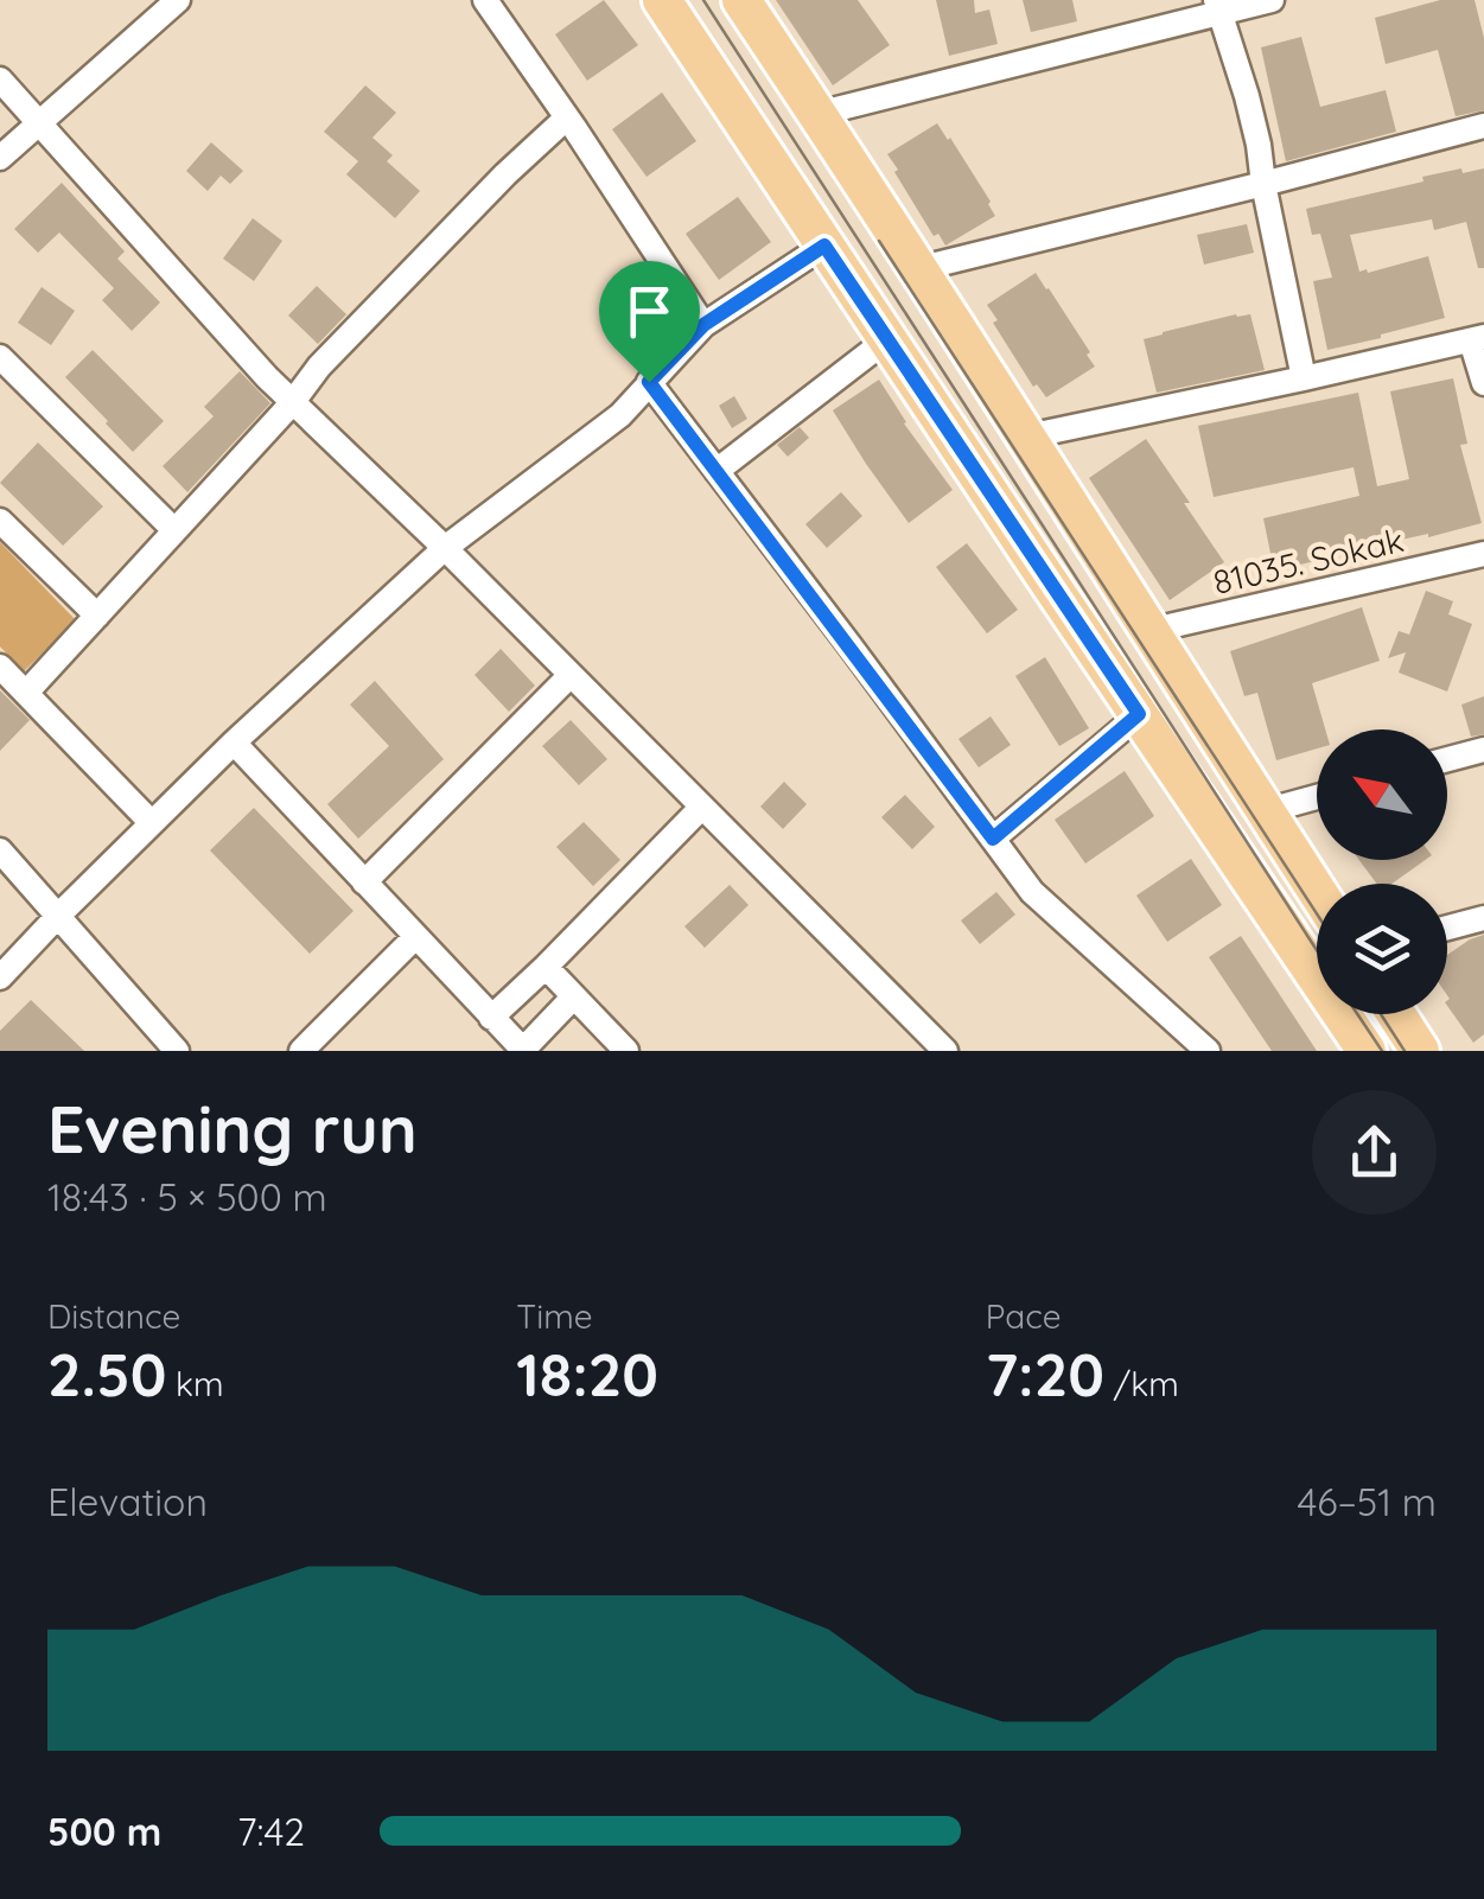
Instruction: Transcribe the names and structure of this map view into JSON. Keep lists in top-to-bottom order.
{
  "streets": {
    "street": ["81035. Sokak"]
  },
  "north": "top left",
  "page": {
    "heading": ["Evening run", "18:43 · 5 × 500 m"],
    "stats": [
      ["Distance", "2.50 km"],
      ["Time", "18:20"],
      ["Pace", "7:20 /km"]
    ],
    "chart": ["Elevation", "46–51 m"],
    "list": [
      {
        "name": "500 m",
        "note": "7:42"
      }
    ]
  }
}
